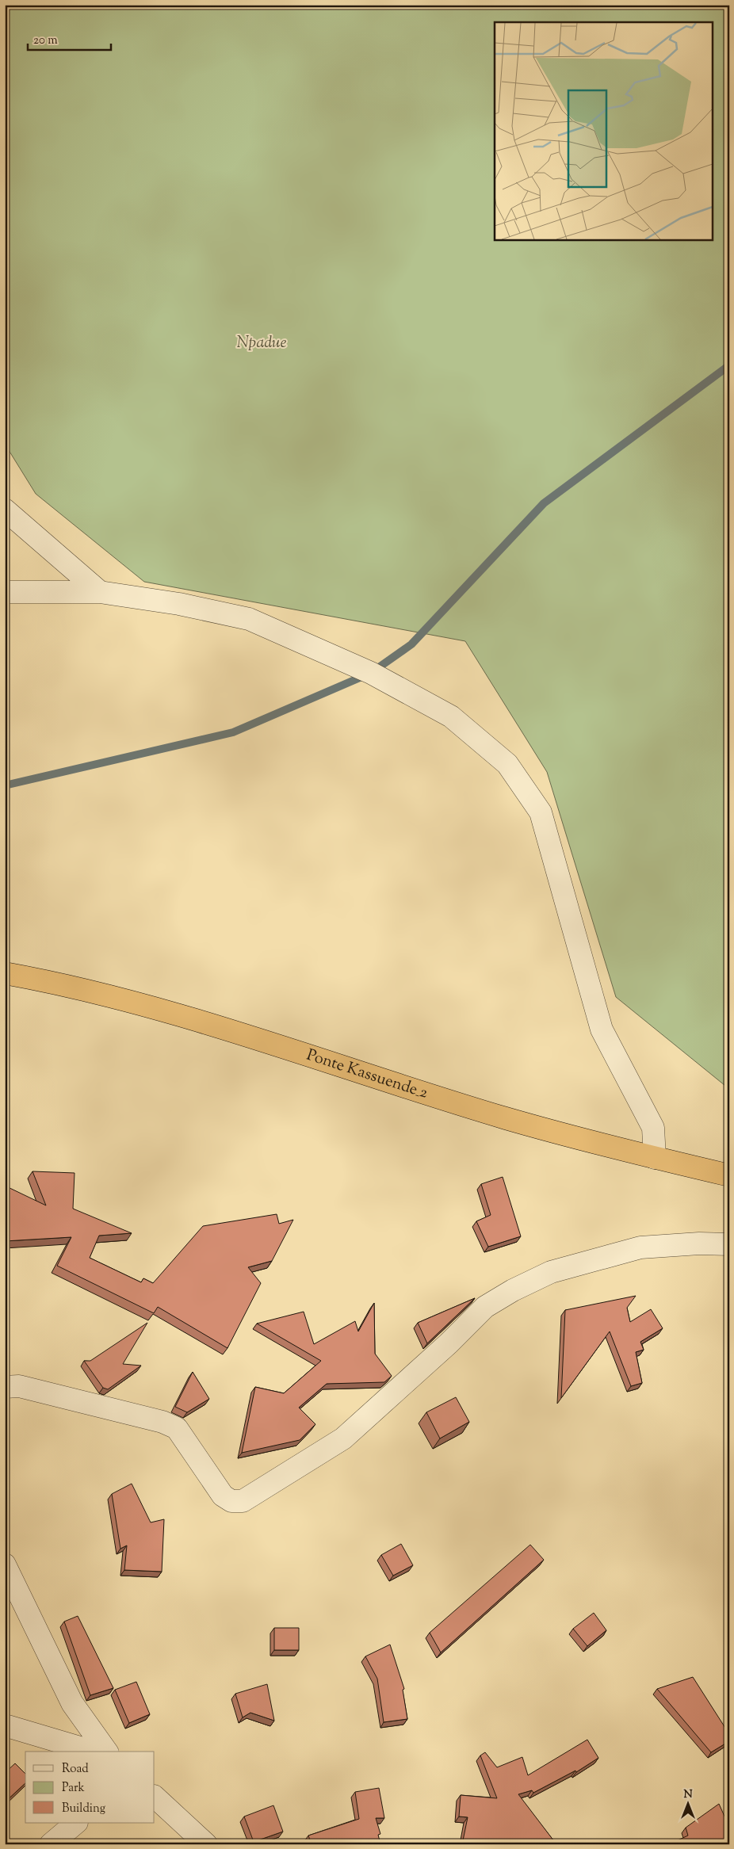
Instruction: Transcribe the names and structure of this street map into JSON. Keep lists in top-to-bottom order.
{
  "streets": {
    "highway": ["Ponte Kassuende_2"]
  },
  "parks": ["Npadue"],
  "legend": ["Road", "Park", "Building"],
  "scale_bar": "20 m",
  "north": "top"
}
